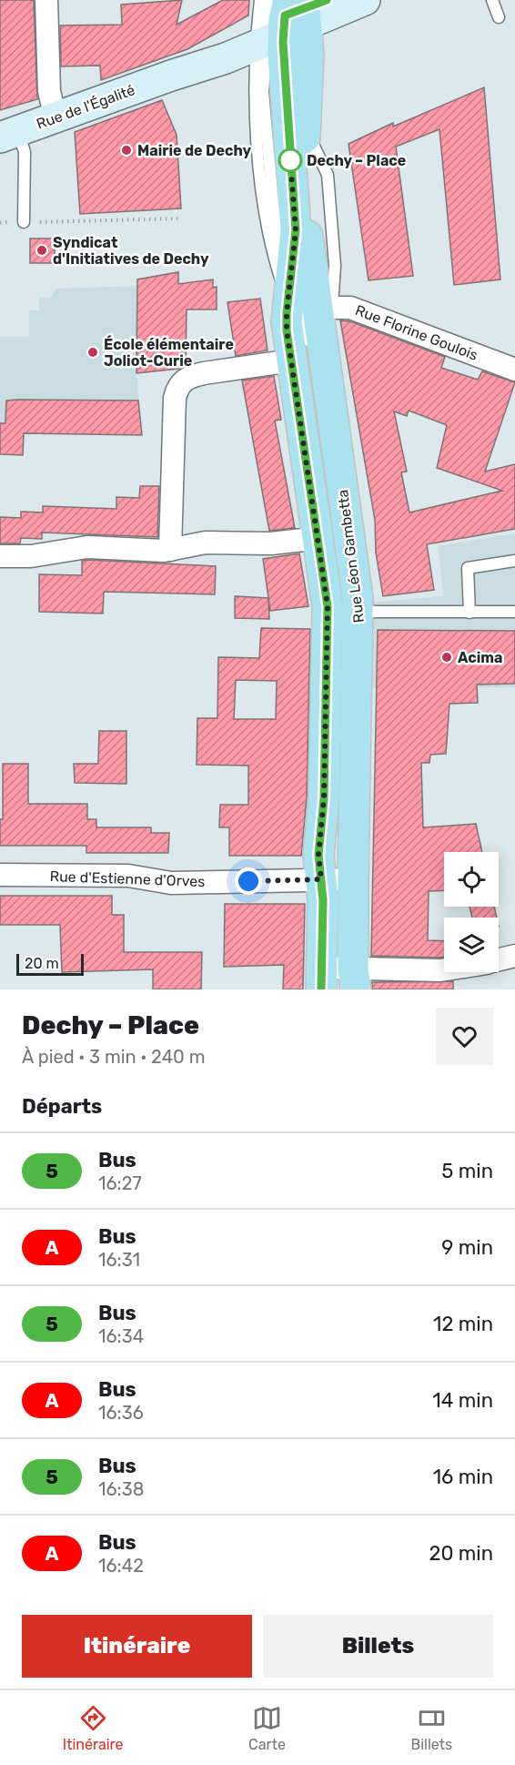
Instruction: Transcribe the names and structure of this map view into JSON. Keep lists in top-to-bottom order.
{
  "streets": {
    "main road": ["Rue Léon Gambetta"],
    "street": ["Rue de l'Égalité", "Rue Florine Goulois", "Rue d'Estienne d'Orves"]
  },
  "crossings": [
    ["Rue Florine Goulois", "Rue Léon Gambetta"],
    ["Rue Léon Gambetta", "Rue d'Estienne d'Orves"]
  ],
  "places": [
    "Mairie de Dechy",
    "Dechy – Place",
    "Syndicat d'Initiatives de Dechy",
    "École élémentaire Joliot-Curie",
    "Acima"
  ],
  "lines": ["bus line 5"],
  "scale_bar": "20 m",
  "page": {
    "scale": "20 m",
    "heading": [
      ["Dechy – Place", "À pied · 3 min · 240 m"],
      "Départs"
    ],
    "list": [
      {
        "mark": "5",
        "name": "Bus",
        "note": "16:27",
        "value": "5 min"
      },
      {
        "mark": "A",
        "name": "Bus",
        "note": "16:31",
        "value": "9 min"
      },
      {
        "mark": "5",
        "name": "Bus",
        "note": "16:34",
        "value": "12 min"
      },
      {
        "mark": "A",
        "name": "Bus",
        "note": "16:36",
        "value": "14 min"
      },
      {
        "mark": "5",
        "name": "Bus",
        "note": "16:38",
        "value": "16 min"
      },
      {
        "mark": "A",
        "name": "Bus",
        "note": "16:42",
        "value": "20 min"
      }
    ],
    "buttons": ["Itinéraire", "Billets"],
    "tabs": ["Itinéraire", "Carte", "Billets"]
  }
}
